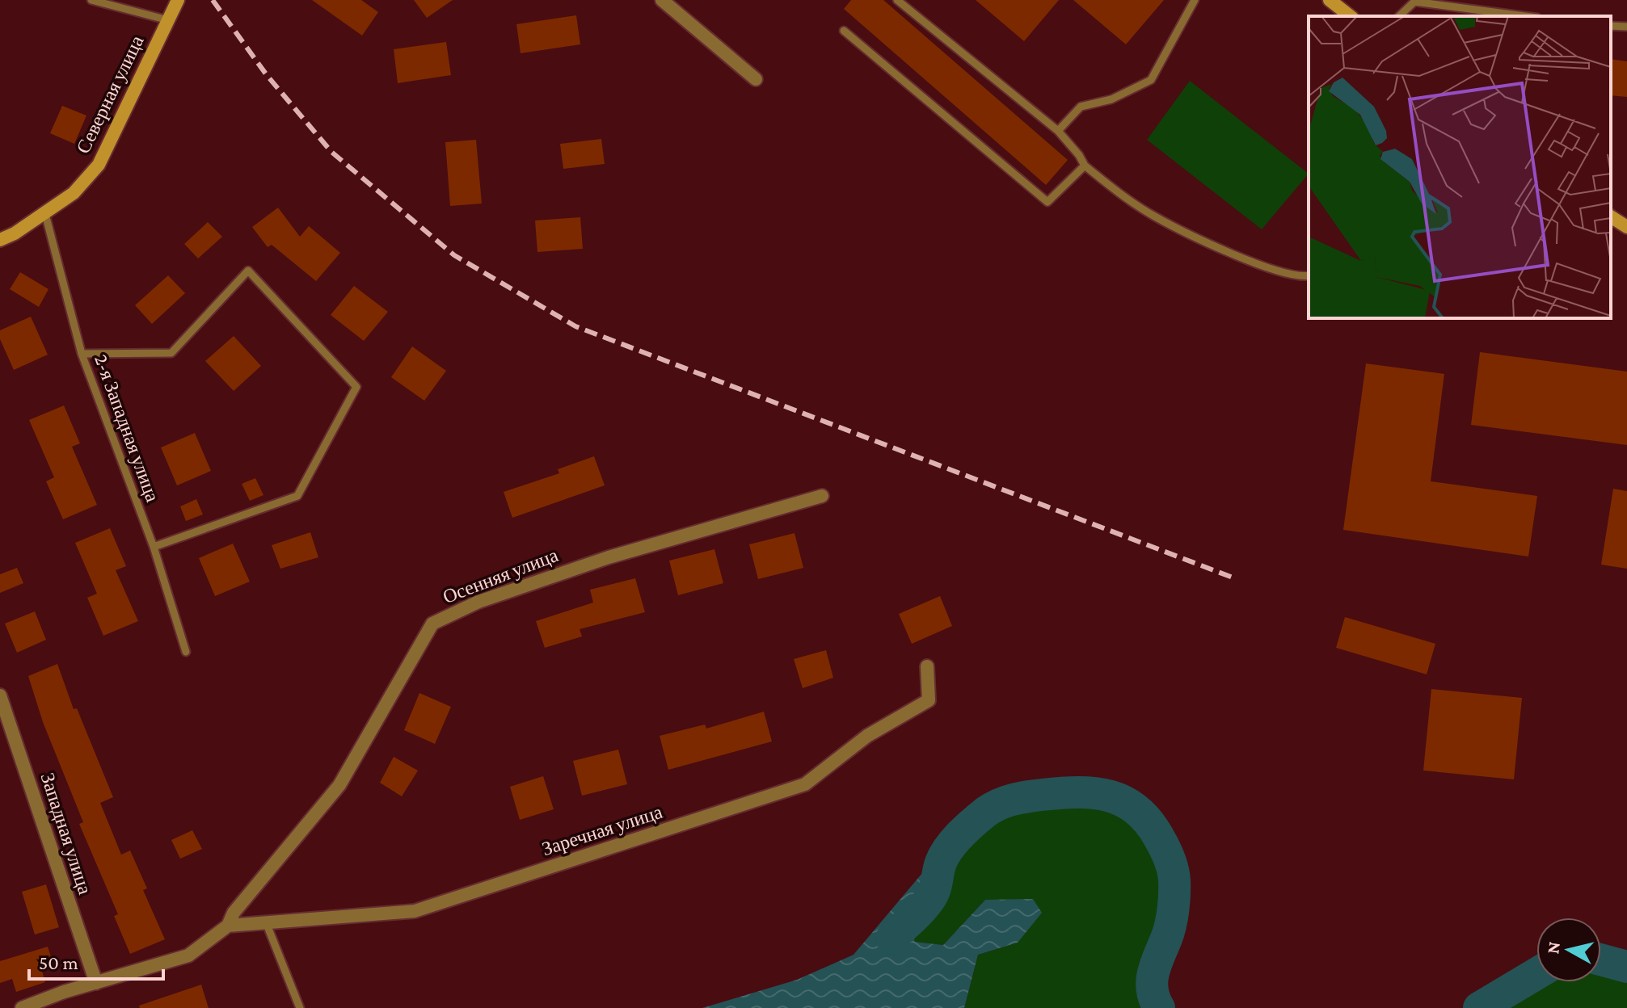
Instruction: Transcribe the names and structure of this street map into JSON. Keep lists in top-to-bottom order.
{
  "streets": {
    "street": [
      "Северная улица",
      "Осенняя улица",
      "Заречная улица",
      "Западная улица"
    ],
    "lane": ["2-я Западная улица"]
  },
  "crossings": [
    ["Северная улица", "2-я Западная улица"],
    ["Осенняя улица", "Заречная улица"]
  ],
  "scale_bar": "50 m",
  "north": "left"
}
